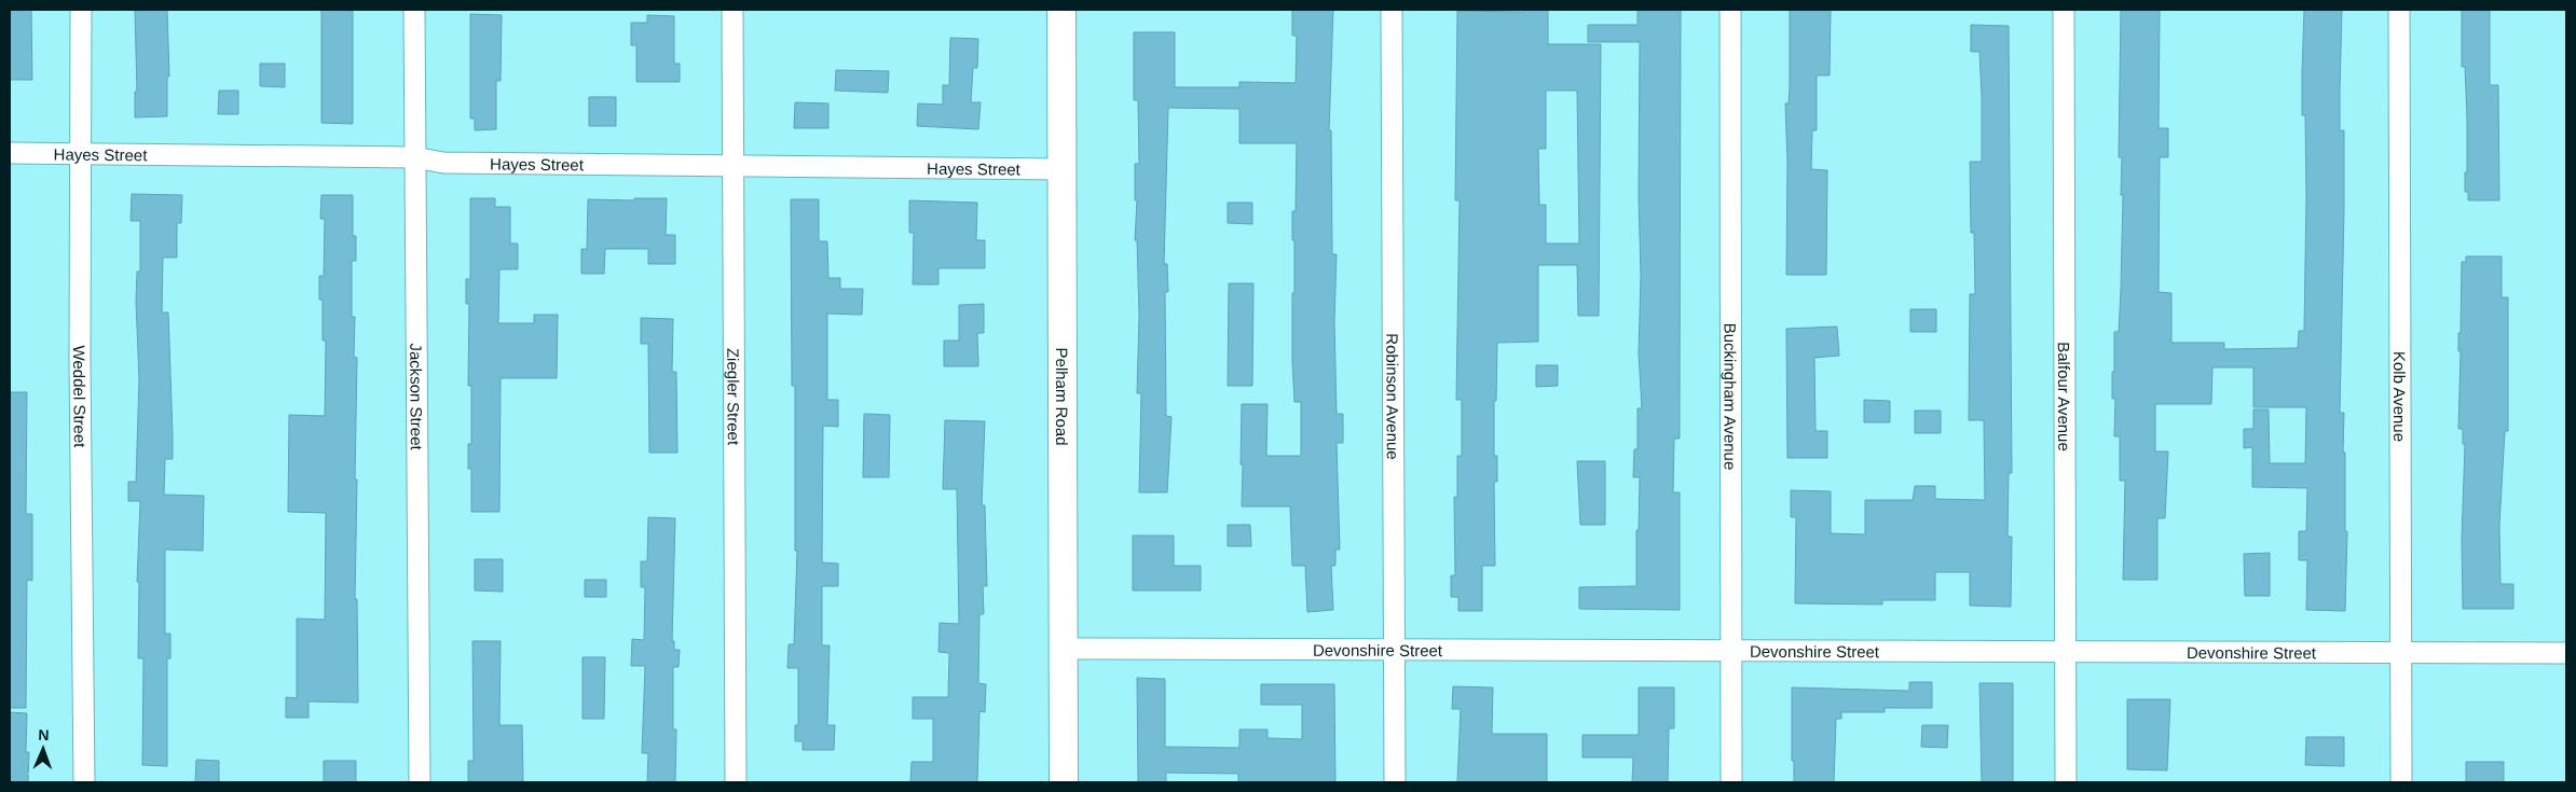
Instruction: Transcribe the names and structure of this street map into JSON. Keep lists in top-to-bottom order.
{
  "streets": {
    "main road": ["Pelham Road"],
    "street": [
      "Hayes Street",
      "Buckingham Avenue",
      "Balfour Avenue",
      "Kolb Avenue",
      "Weddel Street",
      "Jackson Street",
      "Ziegler Street",
      "Robinson Avenue",
      "Devonshire Street"
    ]
  },
  "crossings": [
    ["Hayes Street", "Pelham Road"],
    ["Hayes Street", "Weddel Street"],
    ["Hayes Street", "Jackson Street"],
    ["Hayes Street", "Ziegler Street"],
    ["Pelham Road", "Devonshire Street"],
    ["Buckingham Avenue", "Devonshire Street"],
    ["Balfour Avenue", "Devonshire Street"],
    ["Kolb Avenue", "Devonshire Street"],
    ["Robinson Avenue", "Devonshire Street"]
  ],
  "north": "top"
}
